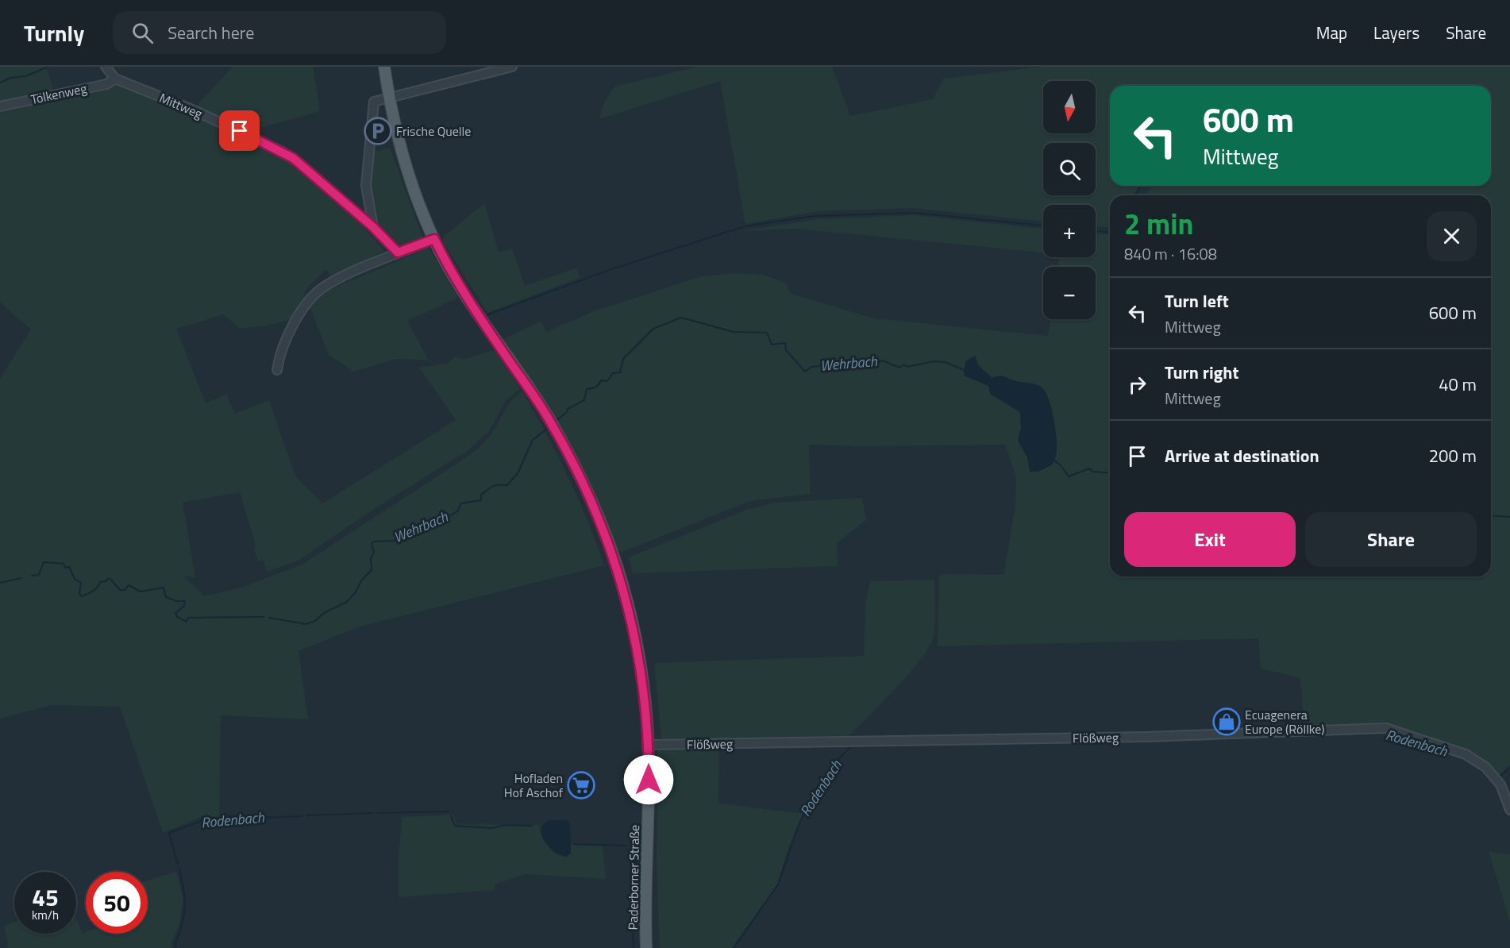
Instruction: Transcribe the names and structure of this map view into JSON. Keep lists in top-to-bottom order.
{
  "streets": {
    "main road": ["Paderborner Straße"],
    "street": ["Tölkenweg", "Mittweg", "Flößweg"]
  },
  "crossings": [
    ["Tölkenweg", "Mittweg"],
    ["Flößweg", "Paderborner Straße"]
  ],
  "water": ["Wehrbach", "Rodenbach"],
  "places": {
    "parking": ["Frische Quelle"],
    "shop": ["Ecuagenera Europe (Röllke)"],
    "supermarket": ["Hofladen Hof Aschof"]
  },
  "north": "bottom",
  "page": {
    "header": "Turnly",
    "search": "Search here",
    "nav": ["Map", "Layers", "Share"],
    "map_buttons": ["+", "−"],
    "turn": ["600 m", "Mittweg"],
    "heading": ["2 min", "840 m · 16:08"],
    "list": [
      {
        "name": "Turn left",
        "note": "Mittweg",
        "value": "600 m"
      },
      {
        "name": "Turn right",
        "note": "Mittweg",
        "value": "40 m"
      },
      {
        "name": "Arrive at destination",
        "value": "200 m"
      }
    ],
    "buttons": ["Exit", "Share"],
    "speed": "45 km/h",
    "limit": "50"
  }
}
